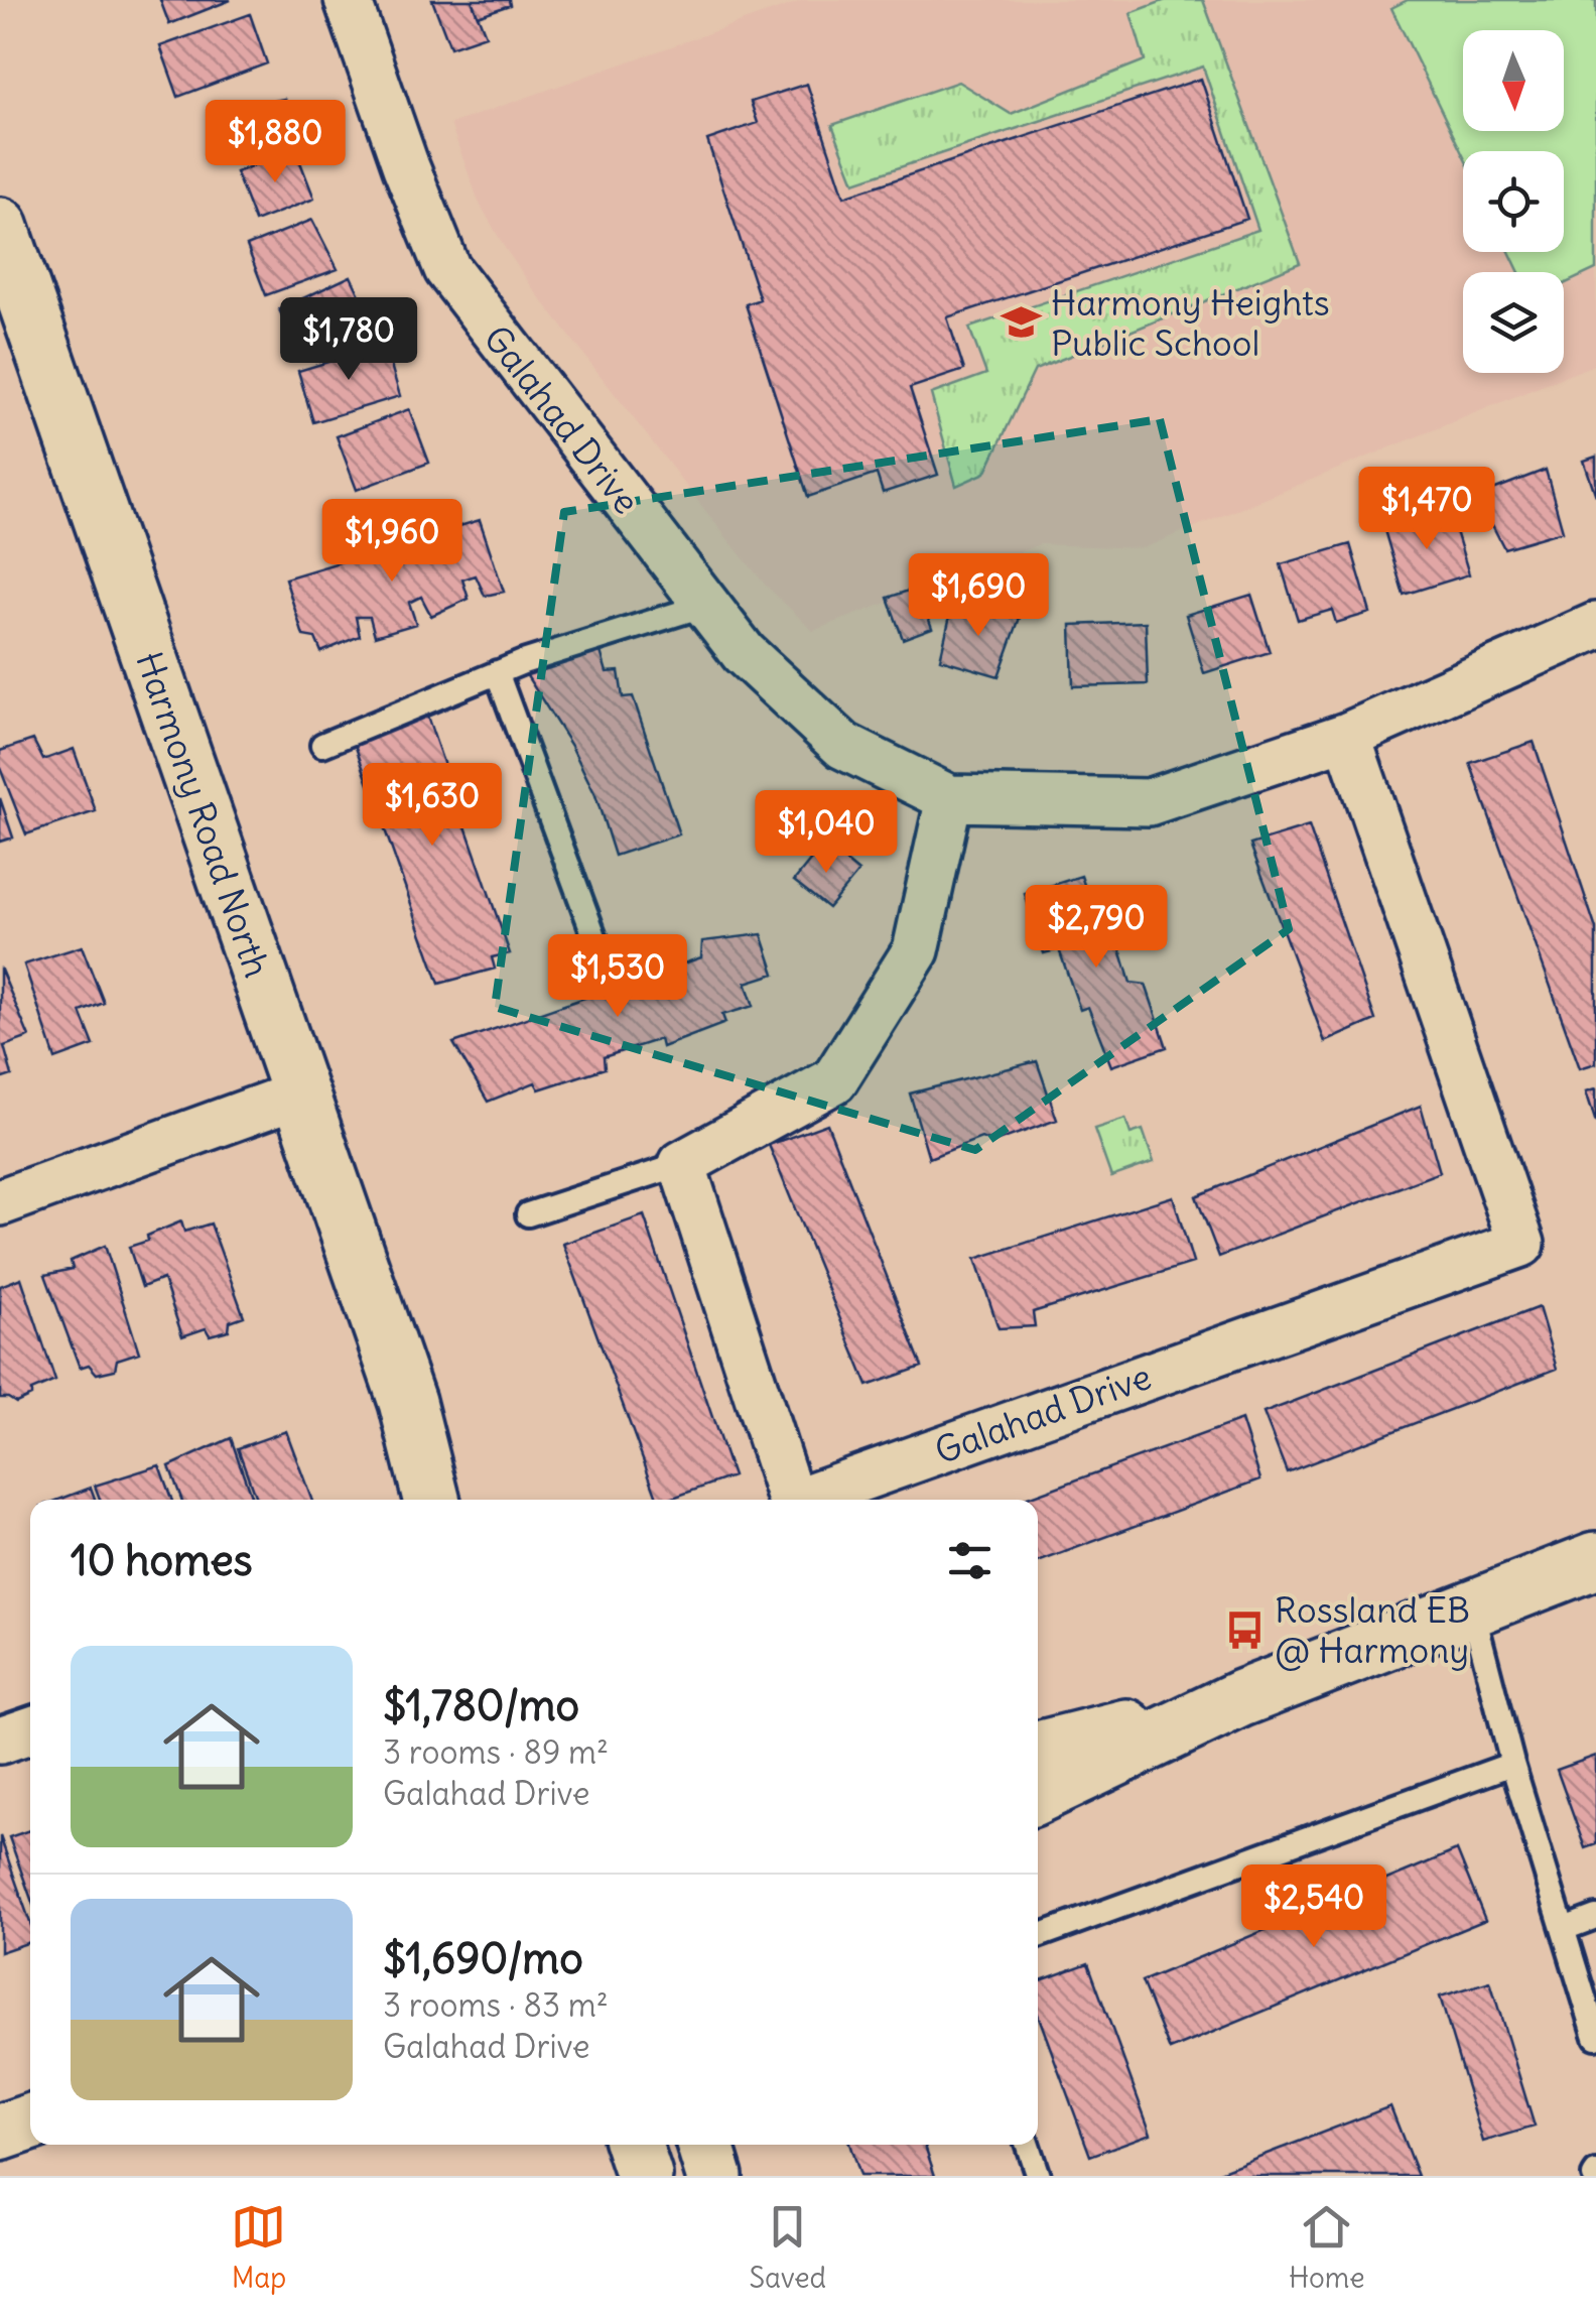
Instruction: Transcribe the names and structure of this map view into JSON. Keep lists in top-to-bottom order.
{
  "streets": {
    "main road": ["Harmony Road North"],
    "street": ["Galahad Drive"]
  },
  "places": {
    "school or university": ["Harmony Heights Public School"],
    "bus stop": ["Rossland EB @ Harmony"]
  },
  "north": "bottom",
  "page": {
    "price": [
      "$1,880",
      "$1,780",
      "$1,470",
      "$1,960",
      "$1,690",
      "$1,630",
      "$1,040",
      "$2,790",
      "$1,530",
      "$2,540"
    ],
    "heading": "10 homes",
    "list": [
      {
        "name": "$1,780/mo",
        "note": "3 rooms · 89 m² · Galahad Drive"
      },
      {
        "name": "$1,690/mo",
        "note": "3 rooms · 83 m² · Galahad Drive"
      }
    ],
    "tabs": ["Map", "Saved", "Home"]
  }
}
